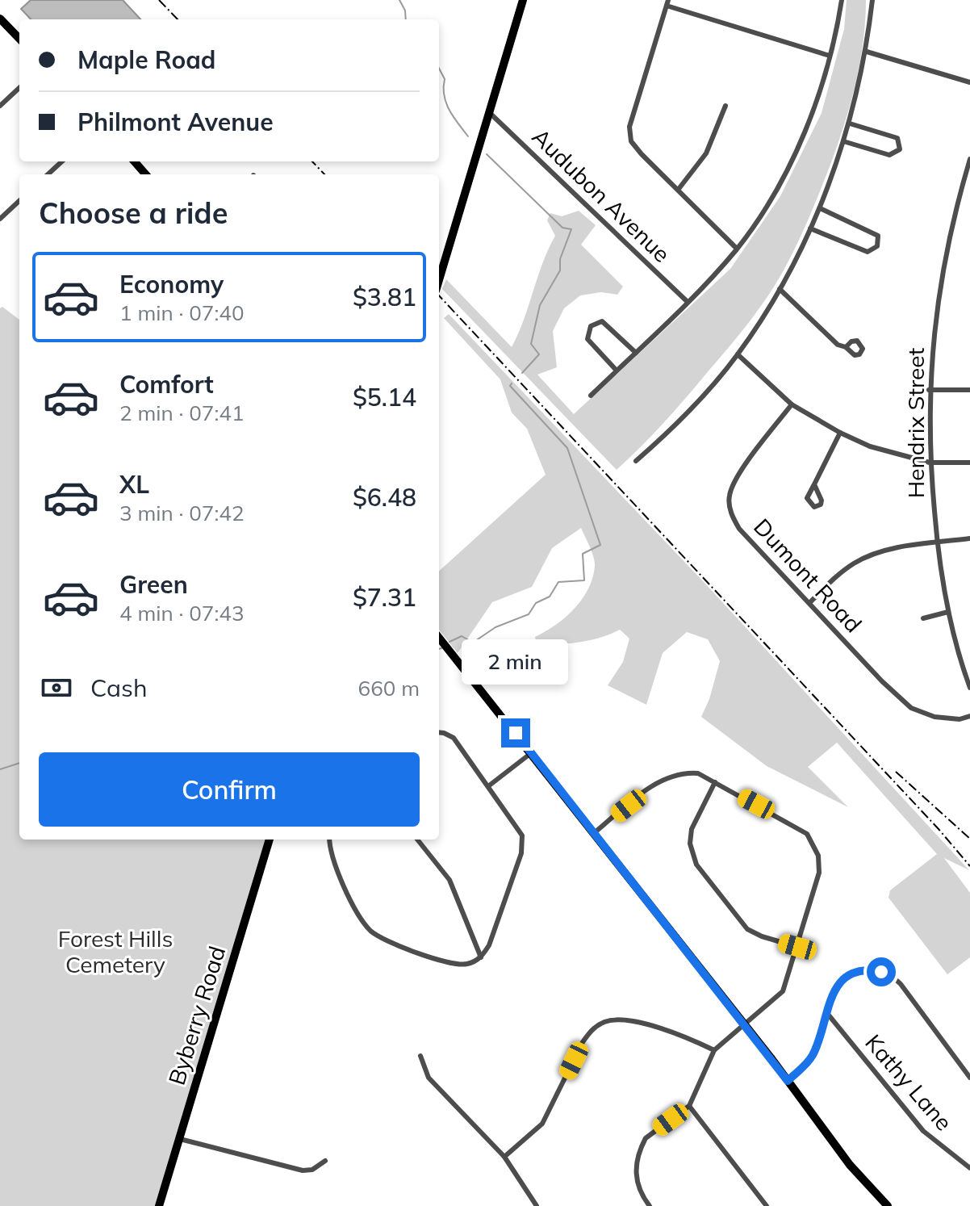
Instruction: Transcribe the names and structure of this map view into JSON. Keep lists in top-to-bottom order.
{
  "streets": {
    "main road": ["Byberry Road"],
    "street": [
      "Audubon Avenue",
      "Hendrix Street",
      "Dumont Road",
      "Kathy Lane"
    ]
  },
  "parks": ["Forest Hills Cemetery"],
  "page": {
    "banner": ["Maple Road", "Philmont Avenue"],
    "heading": "Choose a ride",
    "list": [
      {
        "name": "Economy",
        "note": "1 min · 07:40",
        "value": "$3.81"
      },
      {
        "name": "Comfort",
        "note": "2 min · 07:41",
        "value": "$5.14"
      },
      {
        "name": "XL",
        "note": "3 min · 07:42",
        "value": "$6.48"
      },
      {
        "name": "Green",
        "note": "4 min · 07:43",
        "value": "$7.31"
      }
    ],
    "bubble": "2 min",
    "pay": ["Cash", "660 m"],
    "buttons": "Confirm"
  }
}
